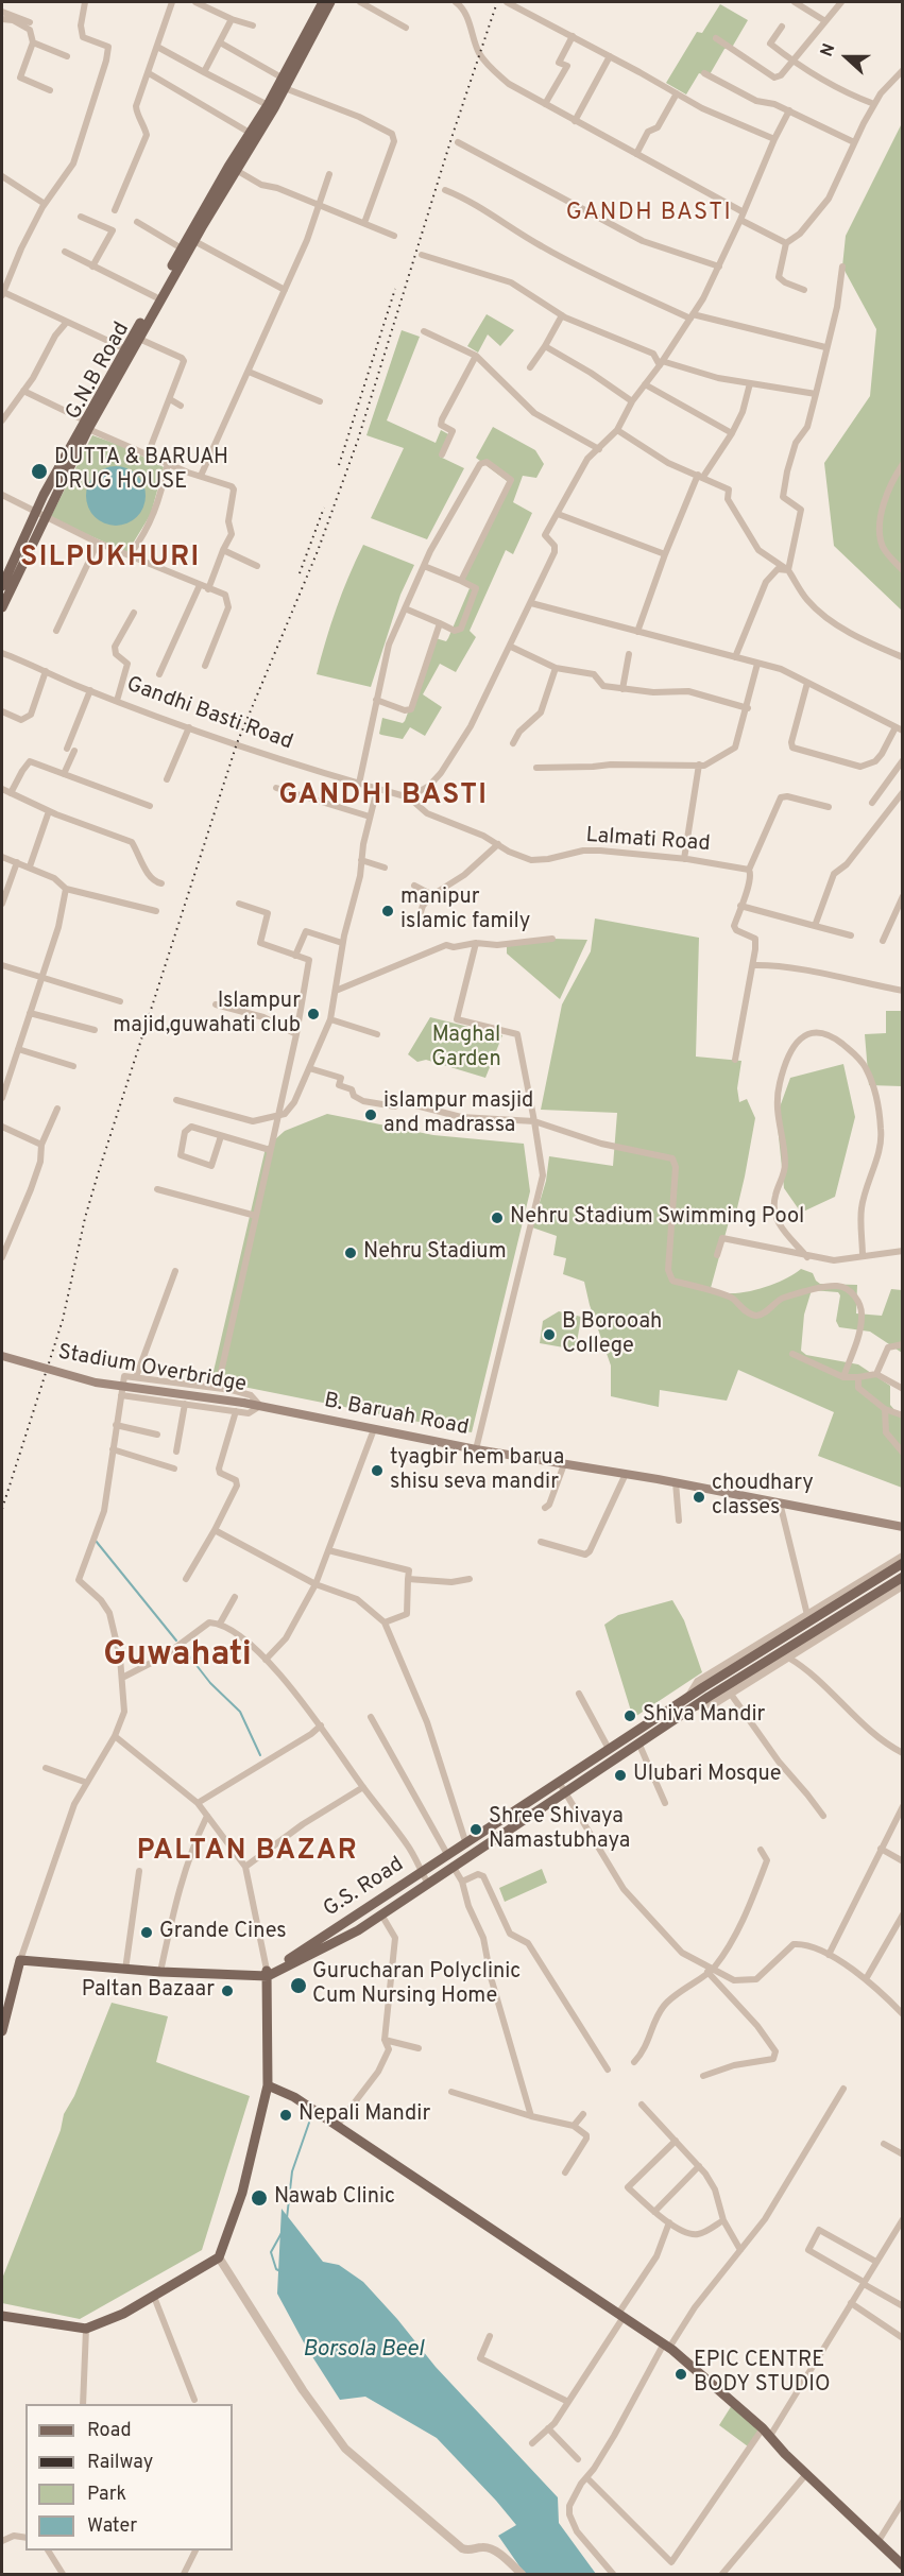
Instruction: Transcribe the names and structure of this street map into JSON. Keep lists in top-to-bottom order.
{
  "streets": {
    "main road": [
      "G.N.B Road",
      "Stadium Overbridge",
      "B. Baruah Road",
      "G.S. Road"
    ],
    "street": ["Gandhi Basti Road", "Lalmati Road"]
  },
  "crossings": [
    ["Gandhi Basti Road", "Lalmati Road"],
    ["Stadium Overbridge", "B. Baruah Road"]
  ],
  "districts": [
    "GANDH BASTI",
    "SILPUKHURI",
    "GANDHI BASTI",
    "Guwahati",
    "PALTAN BAZAR"
  ],
  "water": ["Borsola Beel"],
  "parks": ["Maghal Garden"],
  "places": [
    "DUTTA & BARUAH DRUG HOUSE",
    "manipur islamic family",
    "Islampur majid,guwahati club",
    "islampur masjid and madrassa",
    "Nehru Stadium Swimming Pool",
    "Nehru Stadium",
    "B Borooah College",
    "tyagbir hem barua shisu seva mandir",
    "choudhary classes",
    "Shiva Mandir",
    "Ulubari Mosque",
    "Shree Shivaya Namastubhaya",
    "Grande Cines",
    "Gurucharan Polyclinic Cum Nursing Home",
    "Paltan Bazaar",
    "Nepali Mandir",
    "Nawab Clinic",
    "EPIC CENTRE BODY STUDIO"
  ],
  "legend": [
    "Road",
    "Railway",
    "Park",
    "Water"
  ],
  "north": "left"
}
